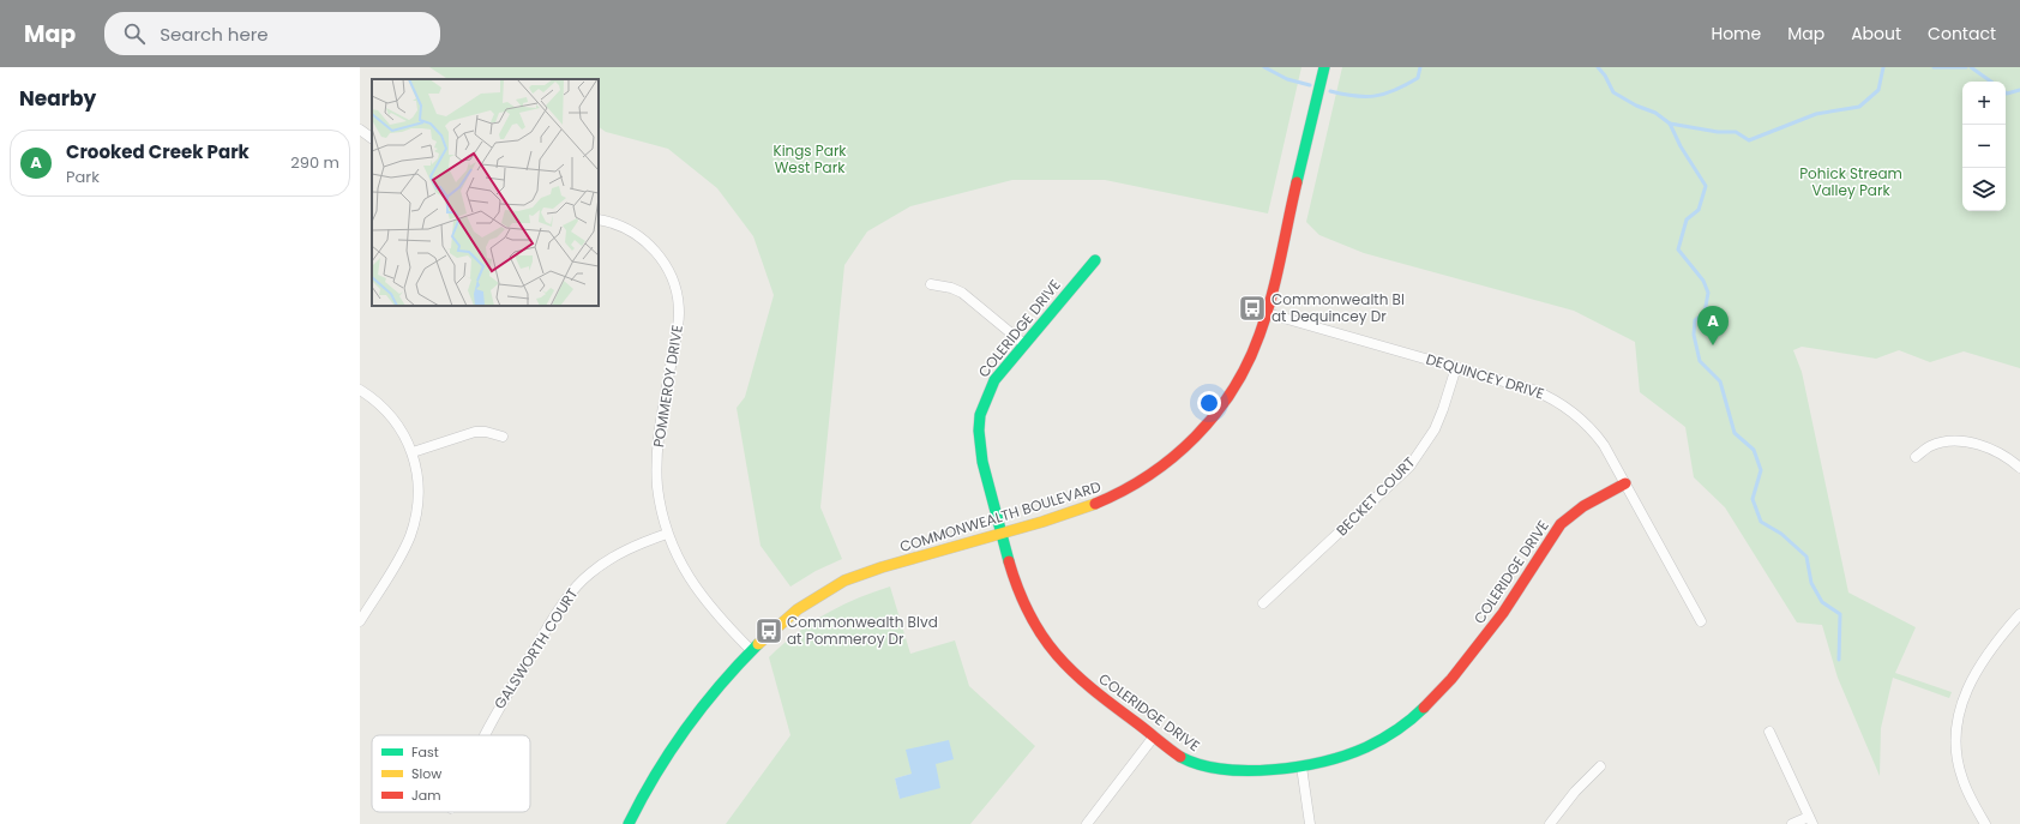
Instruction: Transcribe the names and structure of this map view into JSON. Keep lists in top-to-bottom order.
{
  "streets": {
    "street": [
      "COLERIDGE DRIVE",
      "DEQUINCEY DRIVE",
      "POMMEROY DRIVE",
      "BECKET COURT",
      "COMMONWEALTH BOULEVARD",
      "GALSWORTH COURT"
    ]
  },
  "crossings": [
    ["COLERIDGE DRIVE", "DEQUINCEY DRIVE"],
    ["COLERIDGE DRIVE", "COMMONWEALTH BOULEVARD"],
    ["DEQUINCEY DRIVE", "BECKET COURT"],
    ["DEQUINCEY DRIVE", "COMMONWEALTH BOULEVARD"],
    ["POMMEROY DRIVE", "COMMONWEALTH BOULEVARD"],
    ["POMMEROY DRIVE", "GALSWORTH COURT"]
  ],
  "parks": ["Kings Park West Park", "Pohick Stream Valley Park"],
  "places": {
    "bus stop": ["Commonwealth Bl at Dequincey Dr", "Commonwealth Blvd at Pommeroy Dr"]
  },
  "legend": ["Fast", "Slow", "Jam"],
  "page": {
    "header": "Map",
    "search": "Search here",
    "nav": [
      "Home",
      "Map",
      "About",
      "Contact"
    ],
    "heading": "Nearby",
    "map_buttons": ["+", "−"],
    "list": [
      {
        "mark": "A",
        "name": "Crooked Creek Park",
        "note": "Park",
        "value": "290 m"
      }
    ],
    "pins": "A"
  }
}
